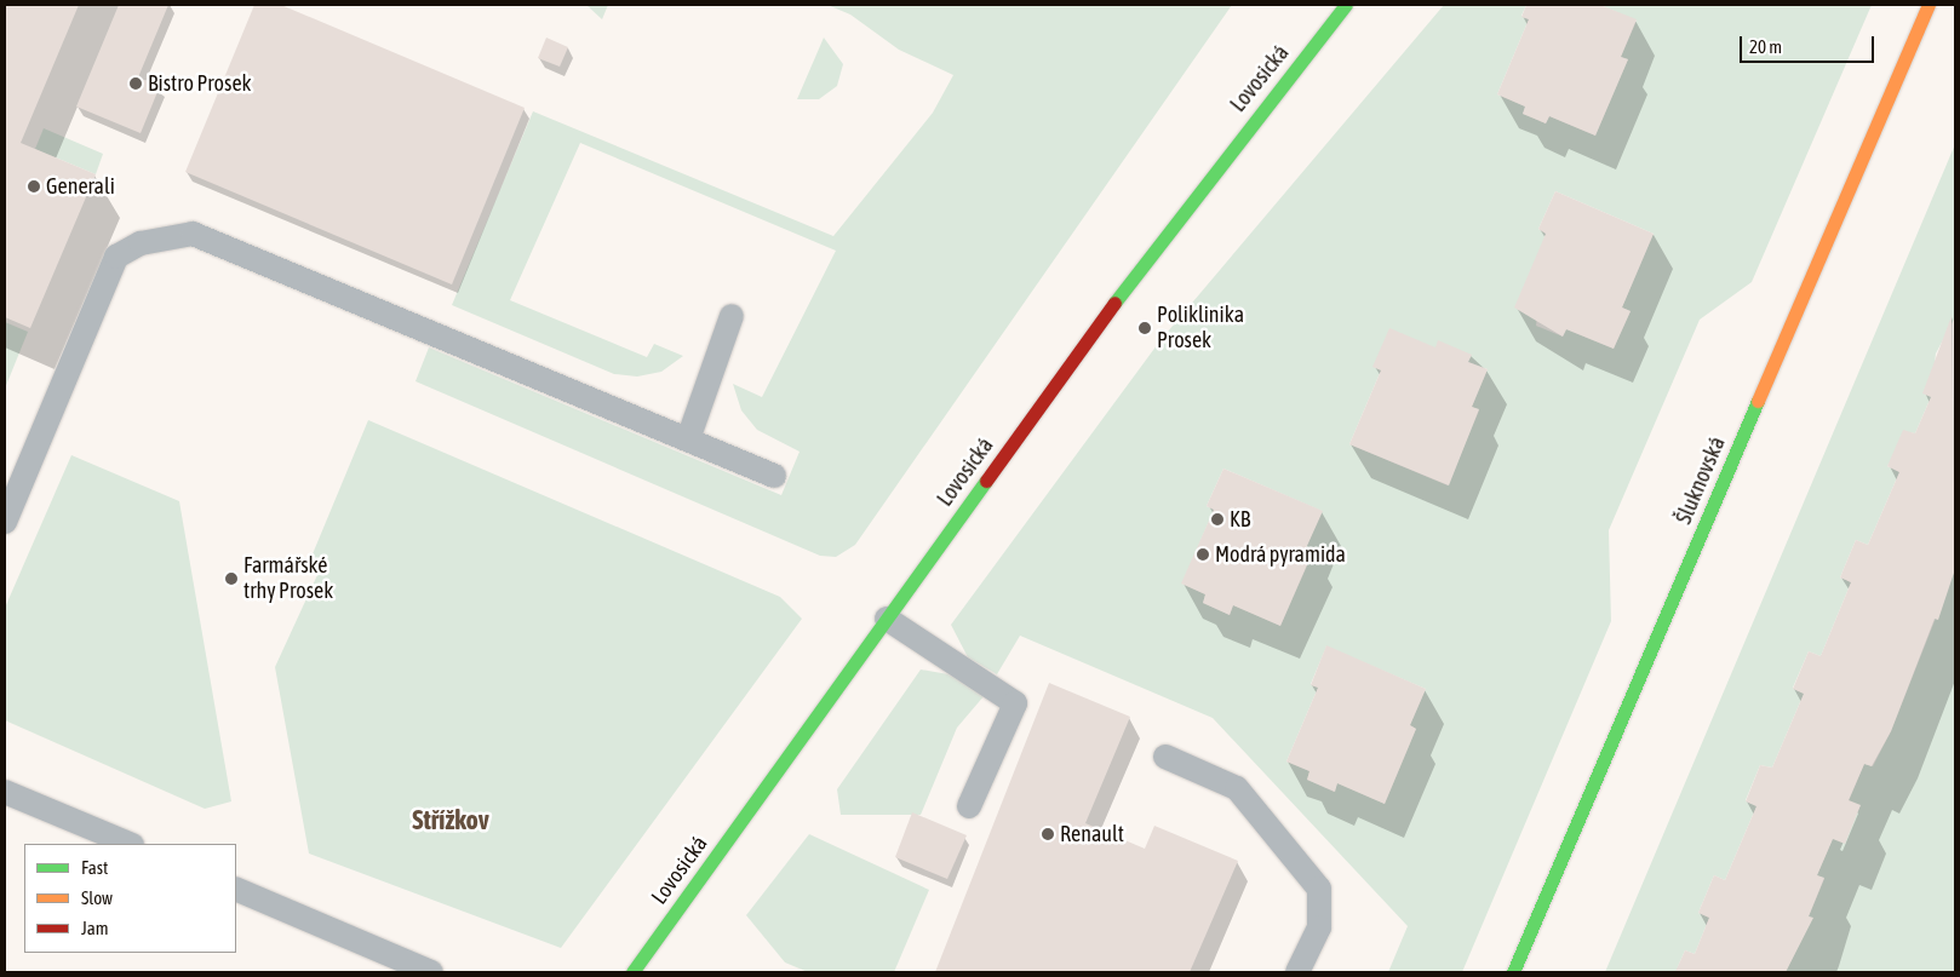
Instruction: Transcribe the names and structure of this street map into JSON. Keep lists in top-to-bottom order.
{
  "streets": {
    "street": ["Lovosická", "Šluknovská"]
  },
  "districts": ["Střížkov"],
  "places": [
    "Bistro Prosek",
    "Generali",
    "Poliklinika Prosek",
    "KB",
    "Modrá pyramida",
    "Farmářské trhy Prosek",
    "Renault"
  ],
  "legend": ["Fast", "Slow", "Jam"],
  "scale_bar": "20 m"
}
